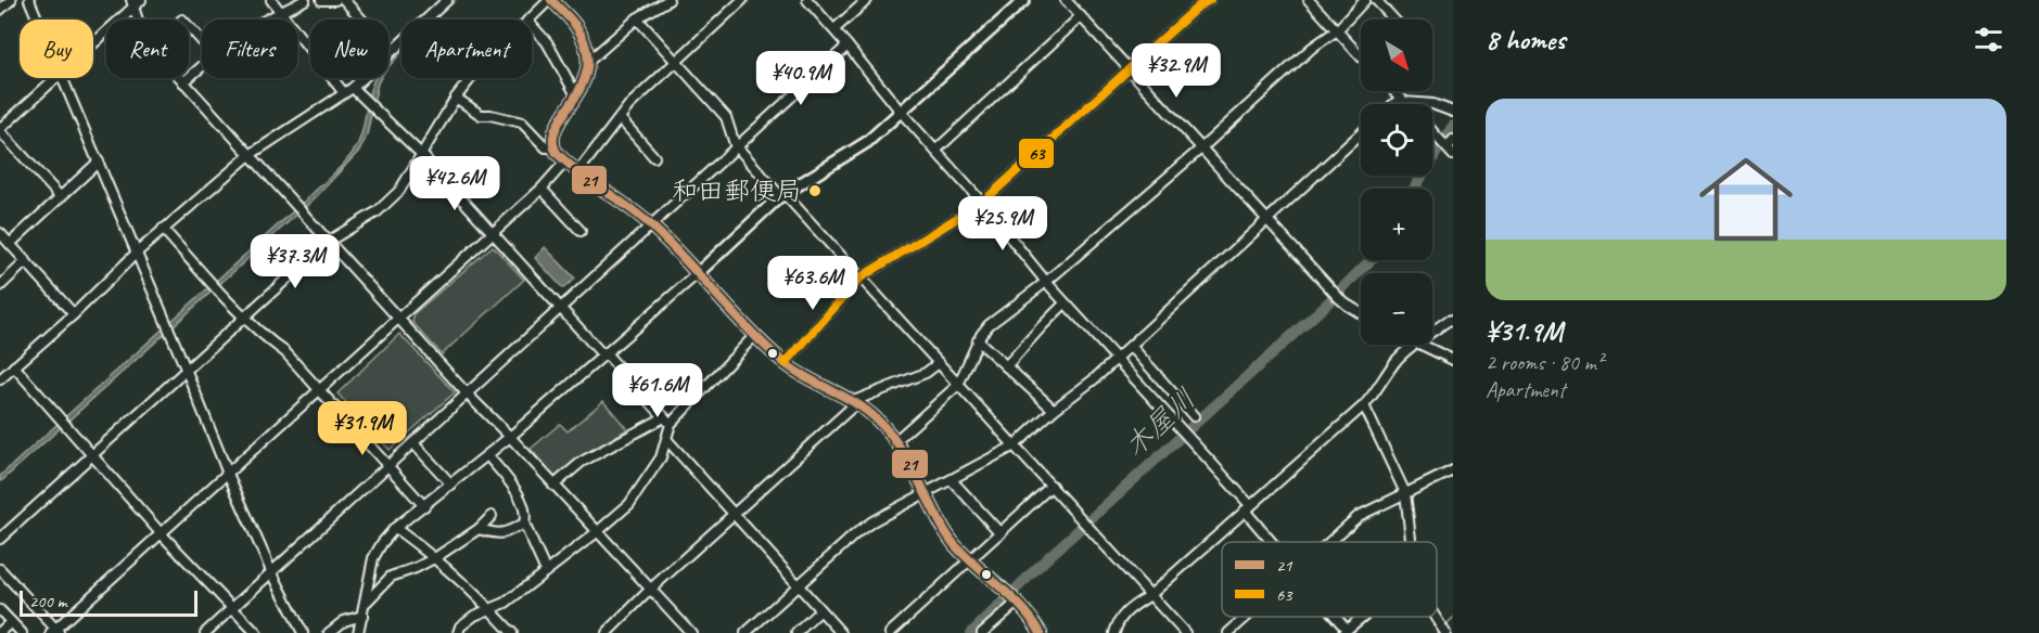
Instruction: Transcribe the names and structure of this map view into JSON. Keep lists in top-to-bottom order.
{
  "water": ["木屋川"],
  "places": ["和田郵便局"],
  "lines": ["transit line 21", "transit line 63"],
  "legend": ["21", "63"],
  "scale_bar": "200 m",
  "north": "bottom right",
  "page": {
    "heading": "8 homes",
    "map_buttons": ["+", "−"],
    "chip": [
      "Buy",
      "Rent",
      "Filters",
      "New",
      "Apartment"
    ],
    "price": [
      "¥32.9M",
      "¥40.9M",
      "¥42.6M",
      "¥25.9M",
      "¥37.3M",
      "¥63.6M",
      "¥61.6M",
      "¥31.9M"
    ],
    "list": [
      {
        "name": "¥31.9M",
        "note": "2 rooms · 80 m² · Apartment"
      }
    ],
    "scale": "200 m"
  }
}
